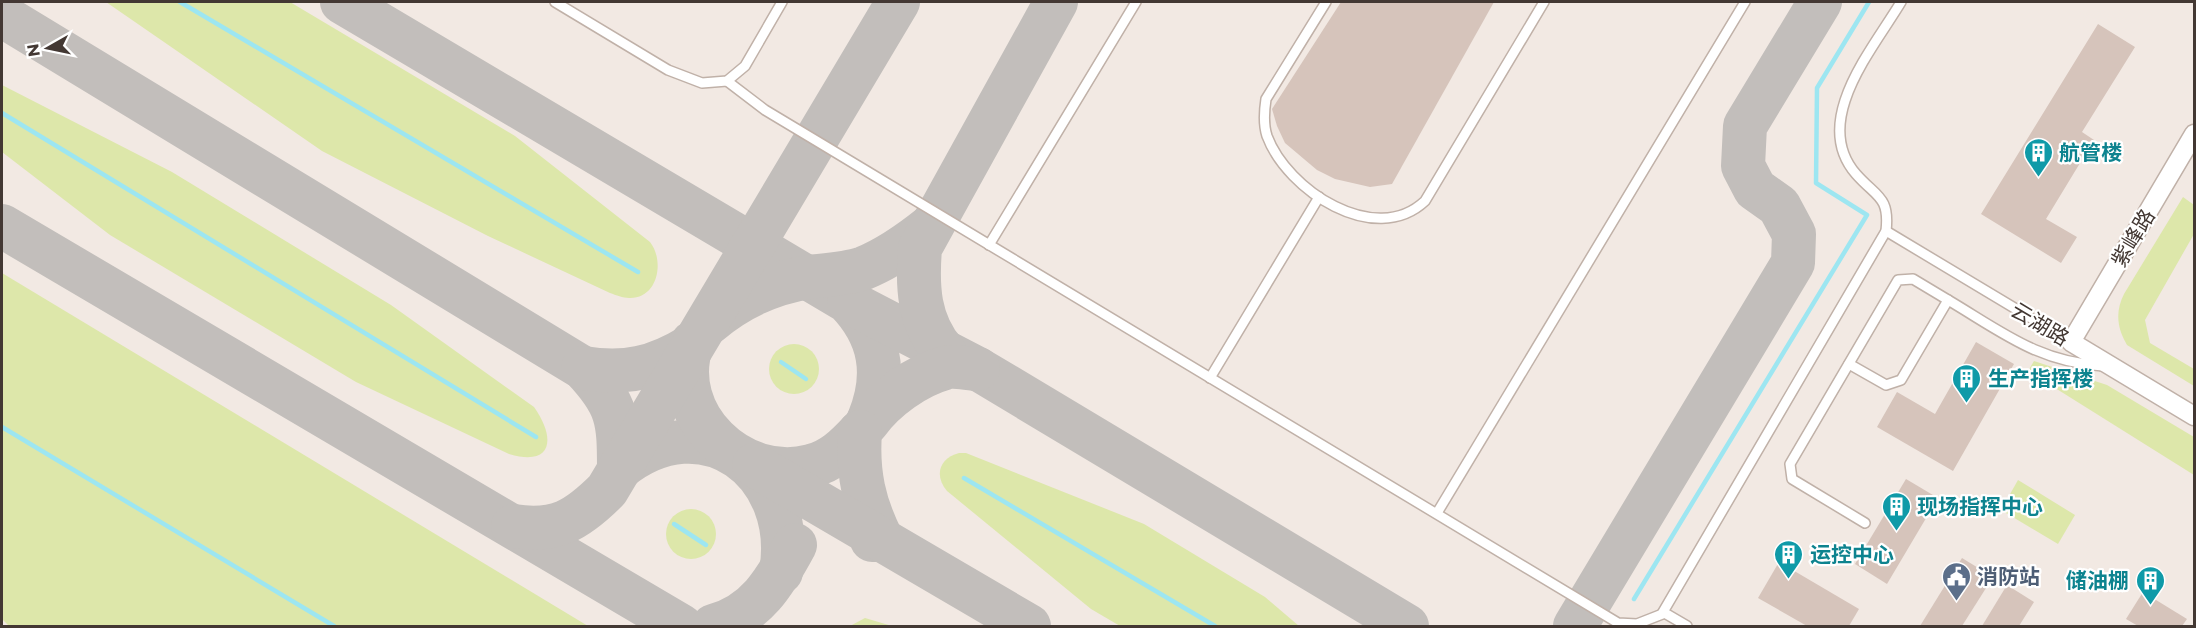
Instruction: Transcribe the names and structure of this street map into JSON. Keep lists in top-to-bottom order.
{
  "streets": {
    "street": ["紫峰路", "云湖路"]
  },
  "crossings": [
    ["紫峰路", "云湖路"]
  ],
  "places": {
    "building": [
      "航管楼",
      "生产指挥楼",
      "现场指挥中心",
      "运控中心",
      "储油棚"
    ],
    "public building": ["消防站"]
  },
  "north": "left"
}
